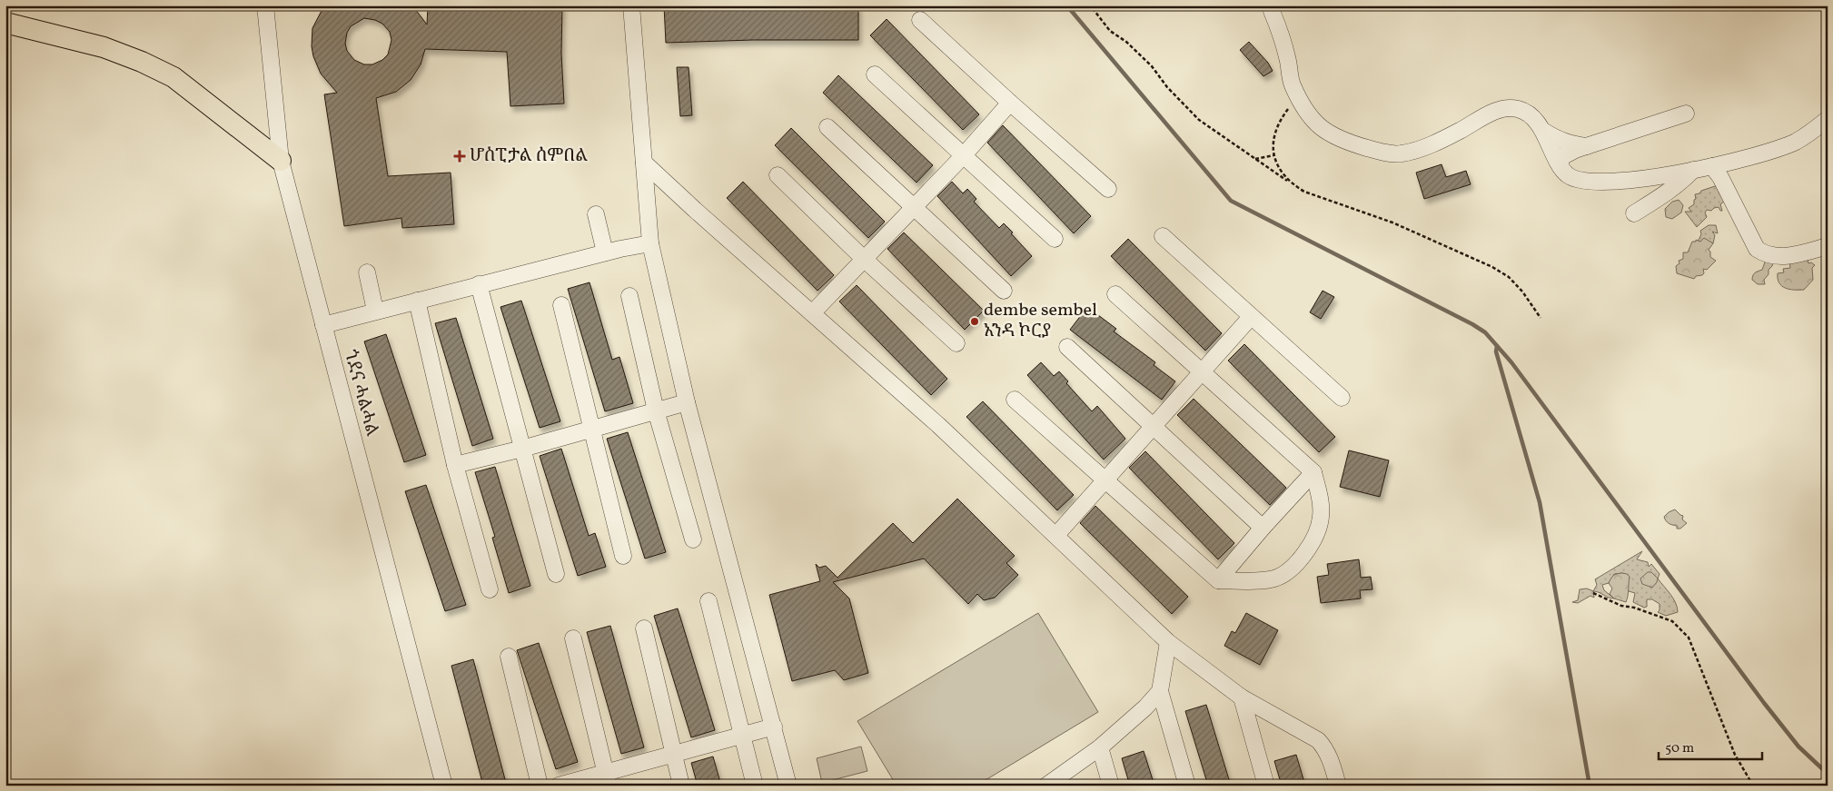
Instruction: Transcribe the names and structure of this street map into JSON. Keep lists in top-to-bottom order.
{
  "streets": {
    "street": ["ጎደና ሓልሓል"]
  },
  "places": {
    "health": ["ሆስፒታል ሰምበል"],
    "other": ["dembe sembel አንዳ ኮርያ"]
  },
  "scale_bar": "50 m"
}
